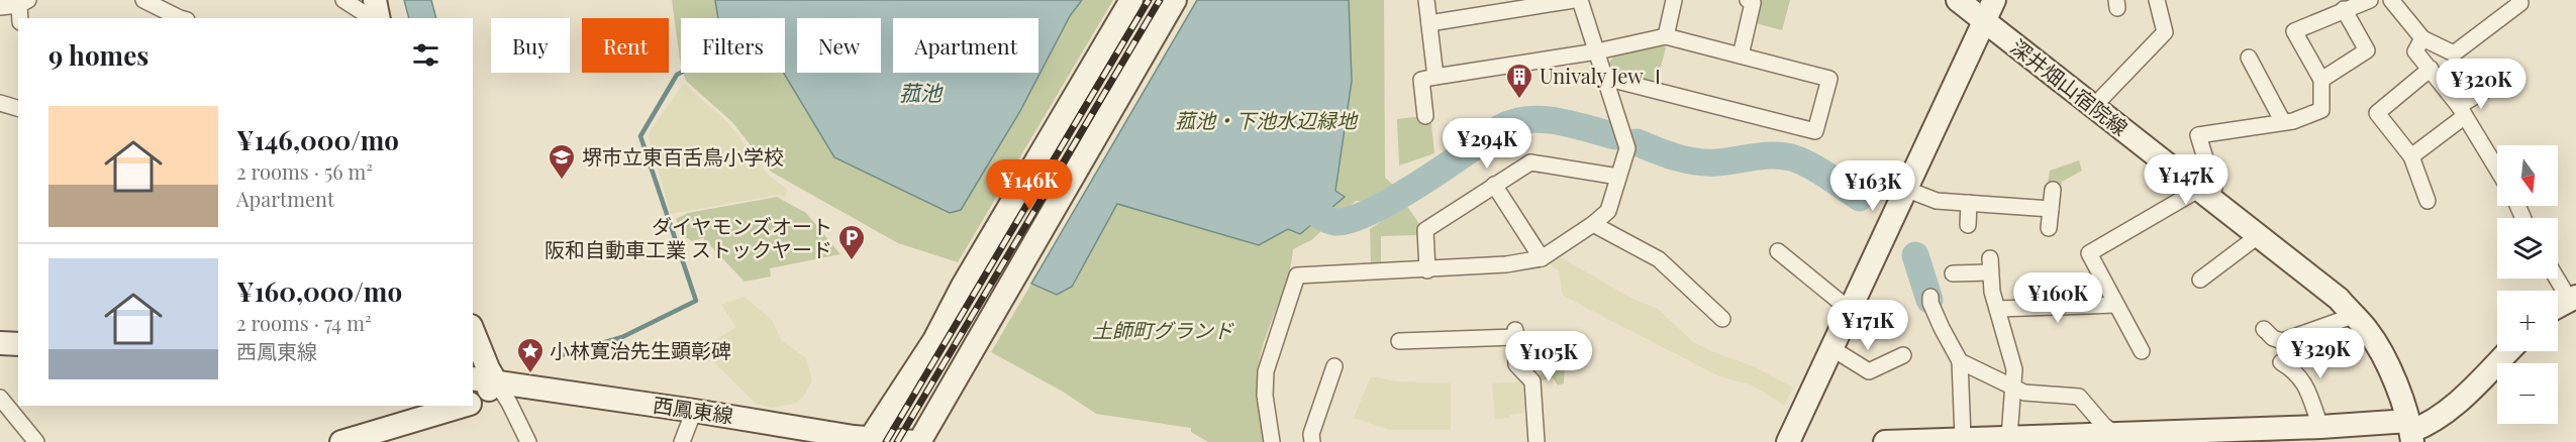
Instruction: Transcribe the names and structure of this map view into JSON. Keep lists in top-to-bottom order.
{
  "streets": {
    "main road": ["深井畑山宿院線", "西鳳東線"]
  },
  "water": ["菰池"],
  "parks": ["菰池・下池水辺緑地", "土師町グランド"],
  "places": {
    "building": ["Univaly Jew Ⅰ"],
    "school or university": ["堺市立東百舌鳥小学校"],
    "parking": ["ダイヤモンズオート 阪和自動車工業 ストックヤード"],
    "place": ["小林寛治先生顕彰碑"]
  },
  "north": "bottom",
  "page": {
    "chip": [
      "Buy",
      "Rent",
      "Filters",
      "New",
      "Apartment"
    ],
    "heading": "9 homes",
    "price": [
      "¥320K",
      "¥294K",
      "¥147K",
      "¥146K",
      "¥163K",
      "¥160K",
      "¥171K",
      "¥329K",
      "¥105K"
    ],
    "list": [
      {
        "name": "¥146,000/mo",
        "note": "2 rooms · 56 m² · Apartment"
      },
      {
        "name": "¥160,000/mo",
        "note": "2 rooms · 74 m² · 西鳳東線"
      }
    ],
    "map_buttons": ["+", "−"]
  }
}
